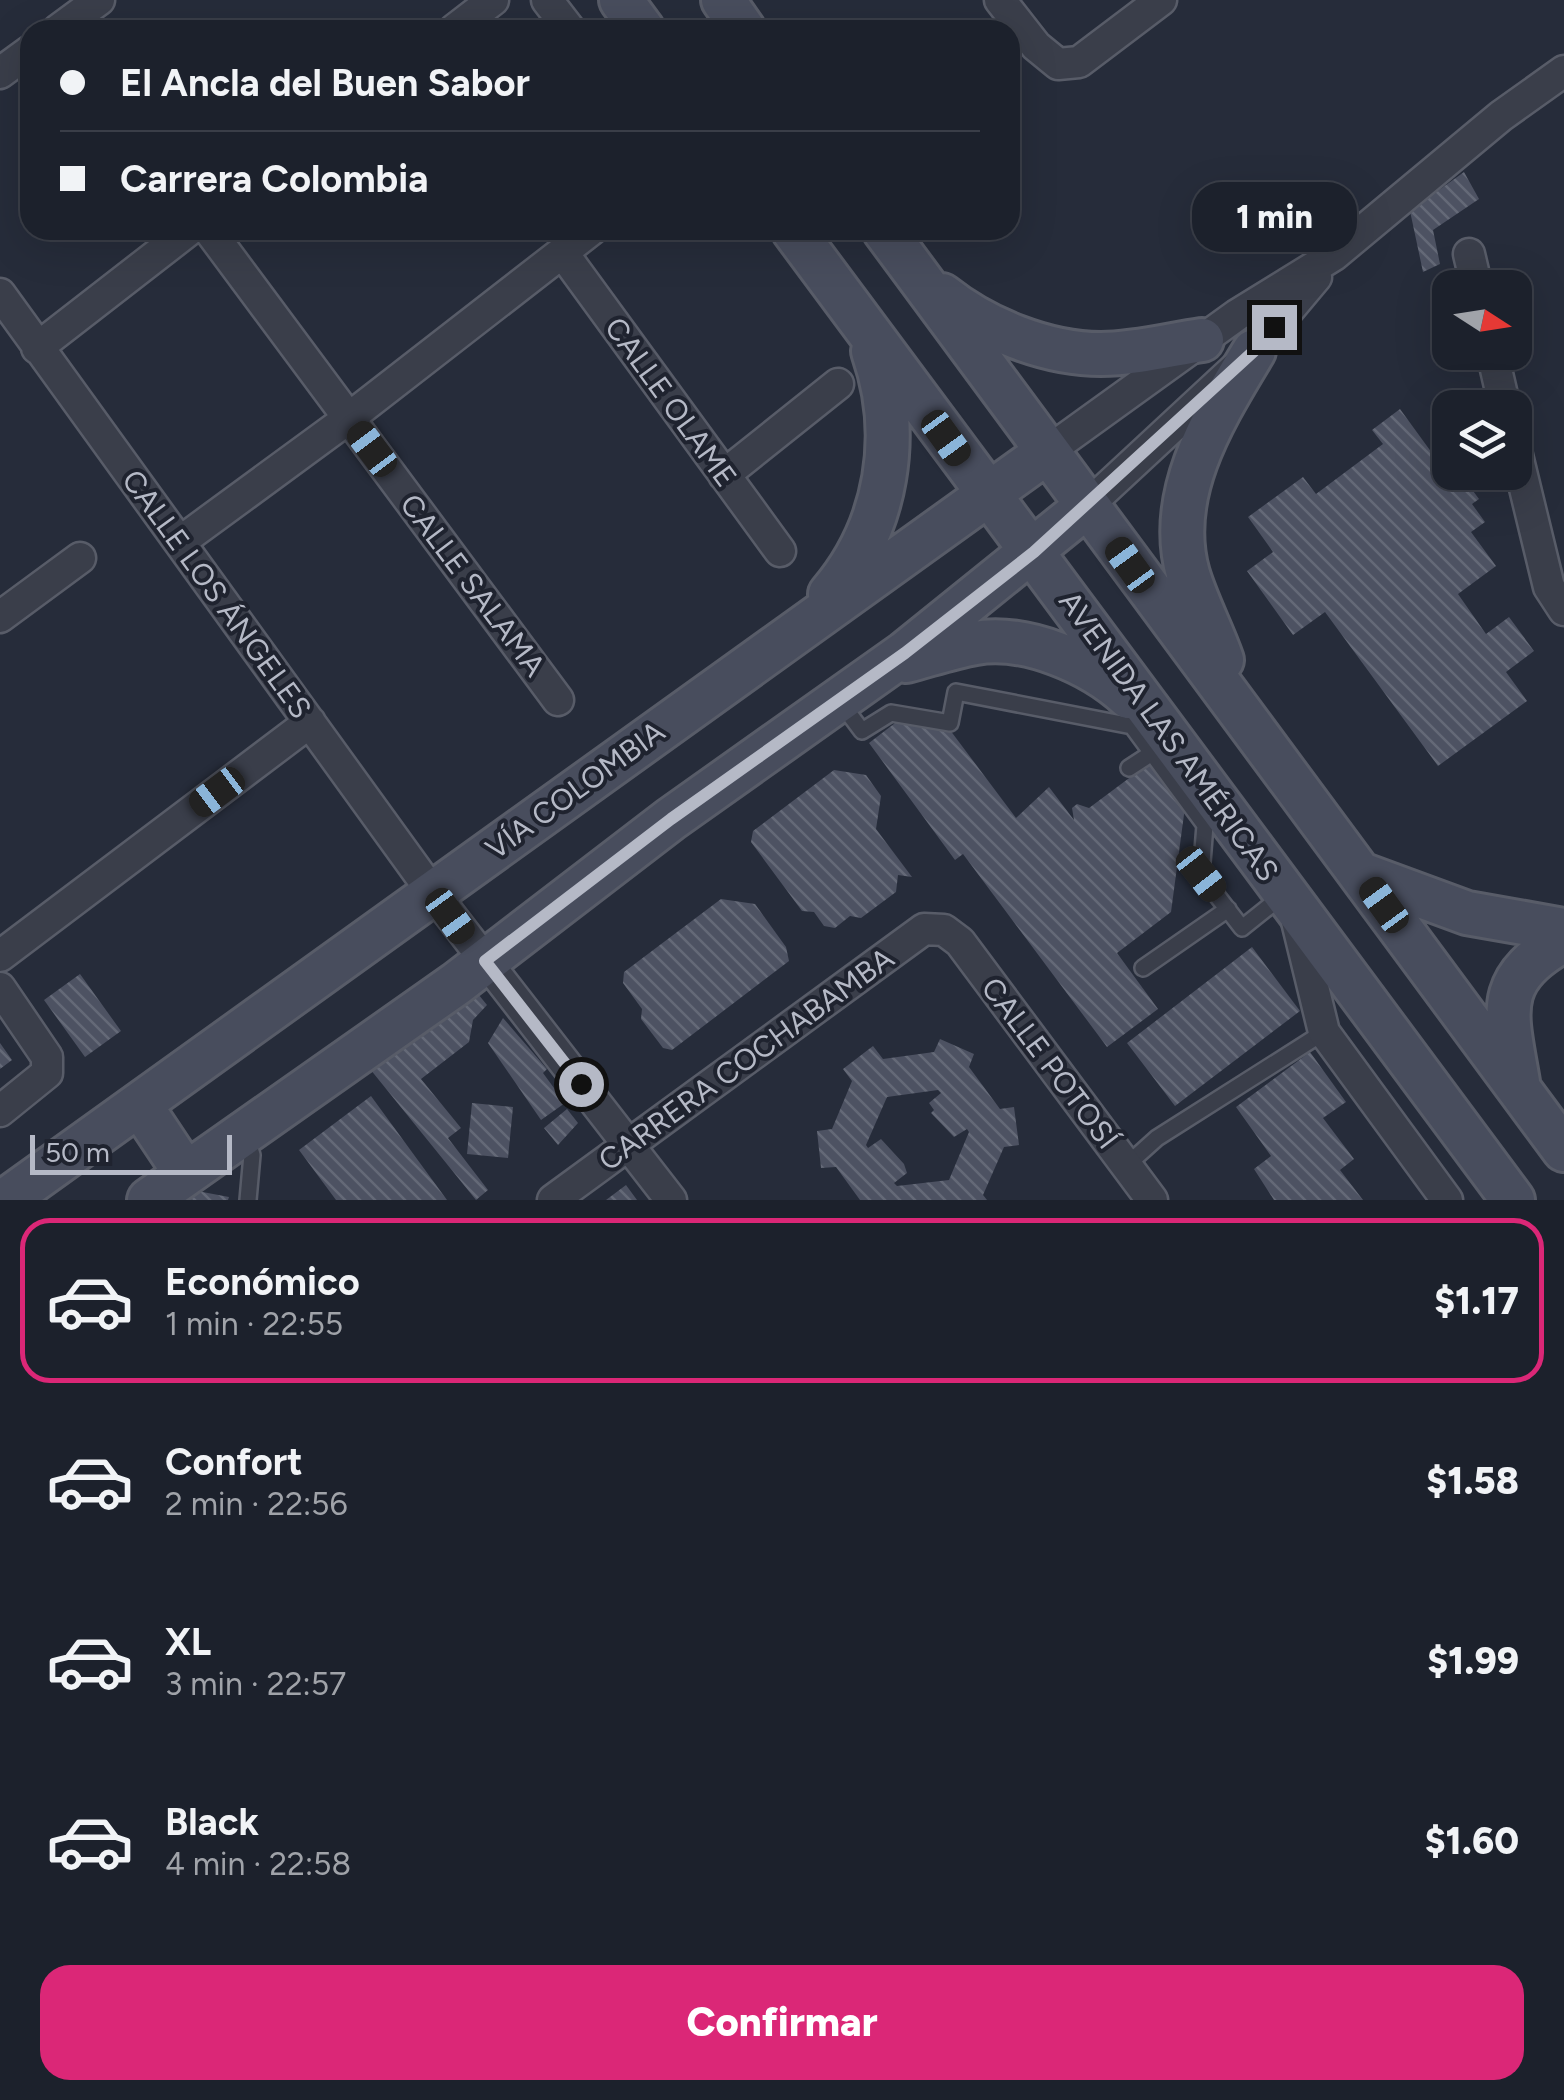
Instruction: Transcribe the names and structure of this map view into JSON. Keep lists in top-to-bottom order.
{
  "streets": {
    "main road": ["AVENIDA LAS AMÉRICAS", "VÍA COLOMBIA"],
    "street": [
      "CALLE OLAME",
      "CALLE SALAMA",
      "CALLE LOS ÁNGELES",
      "CARRERA COCHABAMBA",
      "CALLE POTOSÍ"
    ]
  },
  "crossings": [
    ["CALLE LOS ÁNGELES", "VÍA COLOMBIA"],
    ["CALLE LOS ÁNGELES", "CARRERA COCHABAMBA"],
    ["AVENIDA LAS AMÉRICAS", "VÍA COLOMBIA"],
    ["CARRERA COCHABAMBA", "CALLE POTOSÍ"]
  ],
  "scale_bar": "50 m",
  "north": "right",
  "page": {
    "banner": ["El Ancla del Buen Sabor", "Carrera Colombia"],
    "bubble": "1 min",
    "scale": "50 m",
    "list": [
      {
        "name": "Económico",
        "note": "1 min · 22:55",
        "value": "$1.17"
      },
      {
        "name": "Confort",
        "note": "2 min · 22:56",
        "value": "$1.58"
      },
      {
        "name": "XL",
        "note": "3 min · 22:57",
        "value": "$1.99"
      },
      {
        "name": "Black",
        "note": "4 min · 22:58",
        "value": "$1.60"
      }
    ],
    "buttons": "Confirmar"
  }
}
